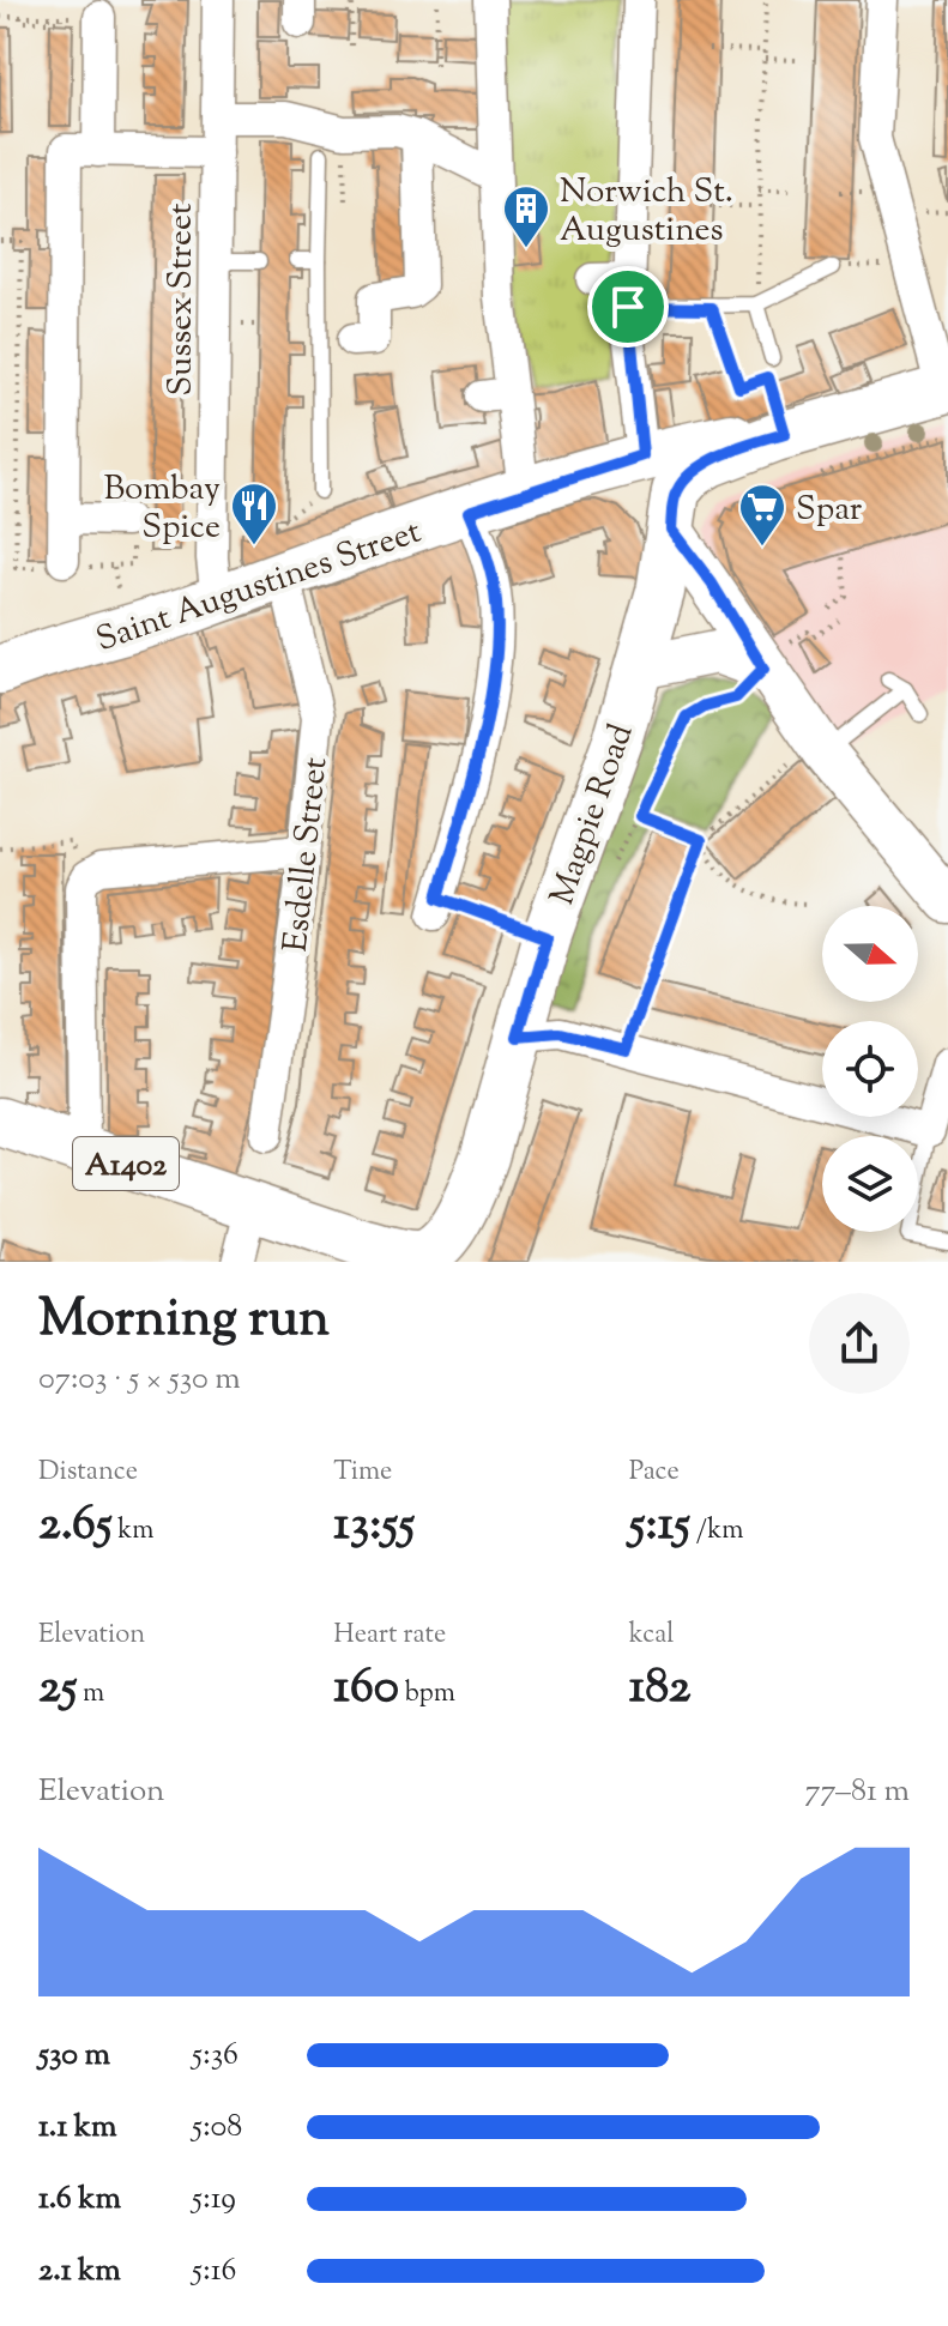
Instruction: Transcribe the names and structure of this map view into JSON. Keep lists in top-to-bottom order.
{
  "streets": {
    "main road": ["Saint Augustines Street", "Magpie Road", "A1402"],
    "street": ["Sussex Street", "Esdelle Street"]
  },
  "crossings": [
    ["Sussex Street", "Saint Augustines Street"],
    ["Saint Augustines Street", "Magpie Road"],
    ["Saint Augustines Street", "Esdelle Street"],
    ["Saint Augustines Street", "A1402"],
    ["Magpie Road", "A1402"]
  ],
  "places": {
    "building": ["Norwich St. Augustines"],
    "restaurant": ["Bombay Spice"],
    "supermarket": ["Spar"]
  },
  "north": "right",
  "page": {
    "heading": ["Morning run", "07:03 · 5 × 530 m"],
    "stats": [
      ["Distance", "2.65 km"],
      ["Time", "13:55"],
      ["Pace", "5:15 /km"],
      ["Elevation", "25 m"],
      ["Heart rate", "160 bpm"],
      ["kcal", "182"]
    ],
    "chart": ["Elevation", "77–81 m"],
    "list": [
      {
        "name": "530 m",
        "note": "5:36"
      },
      {
        "name": "1.1 km",
        "note": "5:08"
      },
      {
        "name": "1.6 km",
        "note": "5:19"
      },
      {
        "name": "2.1 km",
        "note": "5:16"
      }
    ]
  }
}
